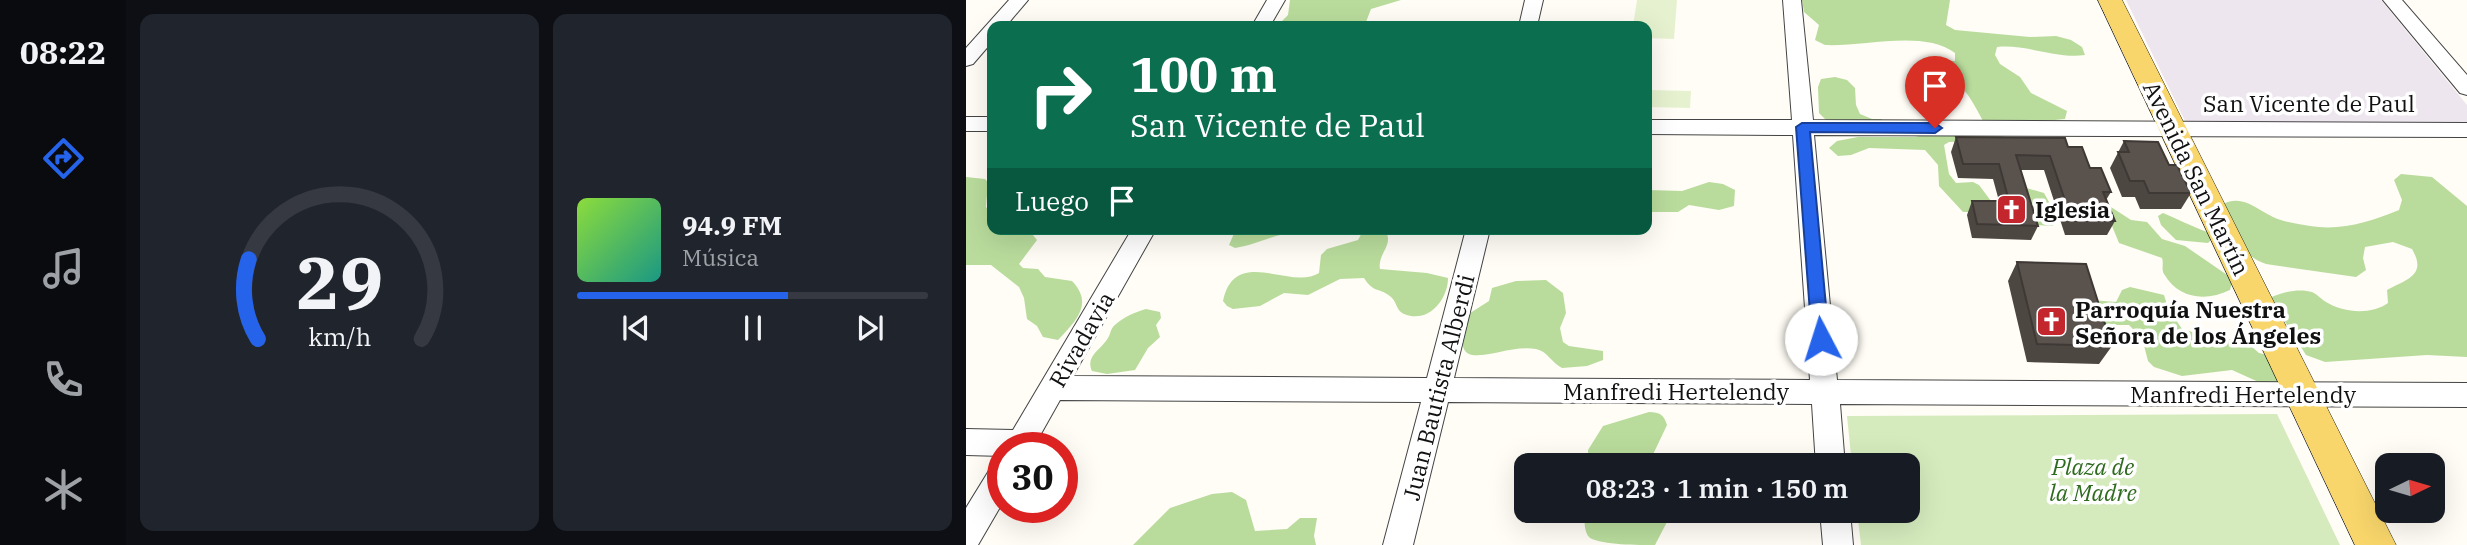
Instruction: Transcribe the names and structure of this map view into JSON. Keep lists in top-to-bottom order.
{
  "streets": {
    "main road": ["Avenida San Martín"],
    "street": [
      "San Vicente de Paul",
      "Rivadavia",
      "Juan Bautista Alberdi",
      "Manfredi Hertelendy"
    ]
  },
  "crossings": [
    ["San Vicente de Paul", "Avenida San Martín"],
    ["Avenida San Martín", "Manfredi Hertelendy"],
    ["Rivadavia", "Manfredi Hertelendy"],
    ["Juan Bautista Alberdi", "Manfredi Hertelendy"]
  ],
  "parks": ["Plaza de la Madre"],
  "places": {
    "church": ["Iglesia", "Parroquía Nuestra Señora de los Ángeles"]
  },
  "north": "right",
  "page": {
    "tabs": "08:22",
    "turn": ["100 m", "San Vicente de Paul"],
    "then": "Luego",
    "song": ["94.9 FM", "Música"],
    "limit": "30",
    "trip": "08:23 · 1 min · 150 m",
    "gauge": ["29", "km/h"]
  }
}
